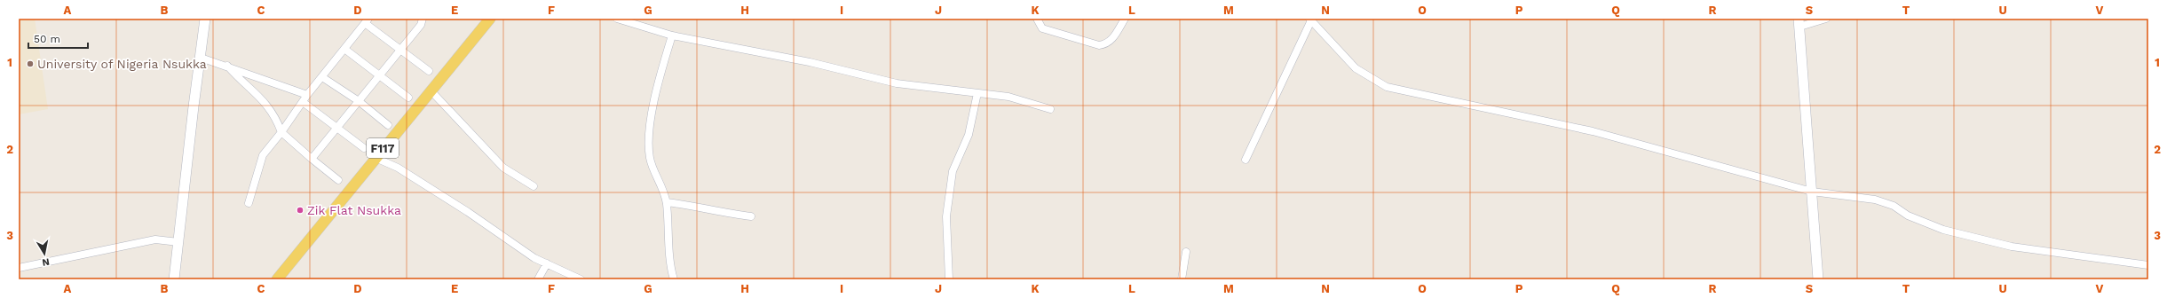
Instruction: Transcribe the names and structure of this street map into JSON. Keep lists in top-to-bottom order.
{
  "streets": {
    "main road": ["F117"]
  },
  "places": ["University of Nigeria Nsukka", "Zik Flat Nsukka"],
  "scale_bar": "50 m",
  "north": "bottom",
  "grid": {
    "columns": [
      "A",
      "B",
      "C",
      "D",
      "E",
      "F",
      "G",
      "H",
      "I",
      "J",
      "K",
      "L",
      "M",
      "N",
      "O",
      "P",
      "Q",
      "R",
      "S",
      "T",
      "U",
      "V"
    ],
    "rows": ["1", "2", "3"]
  }
}
